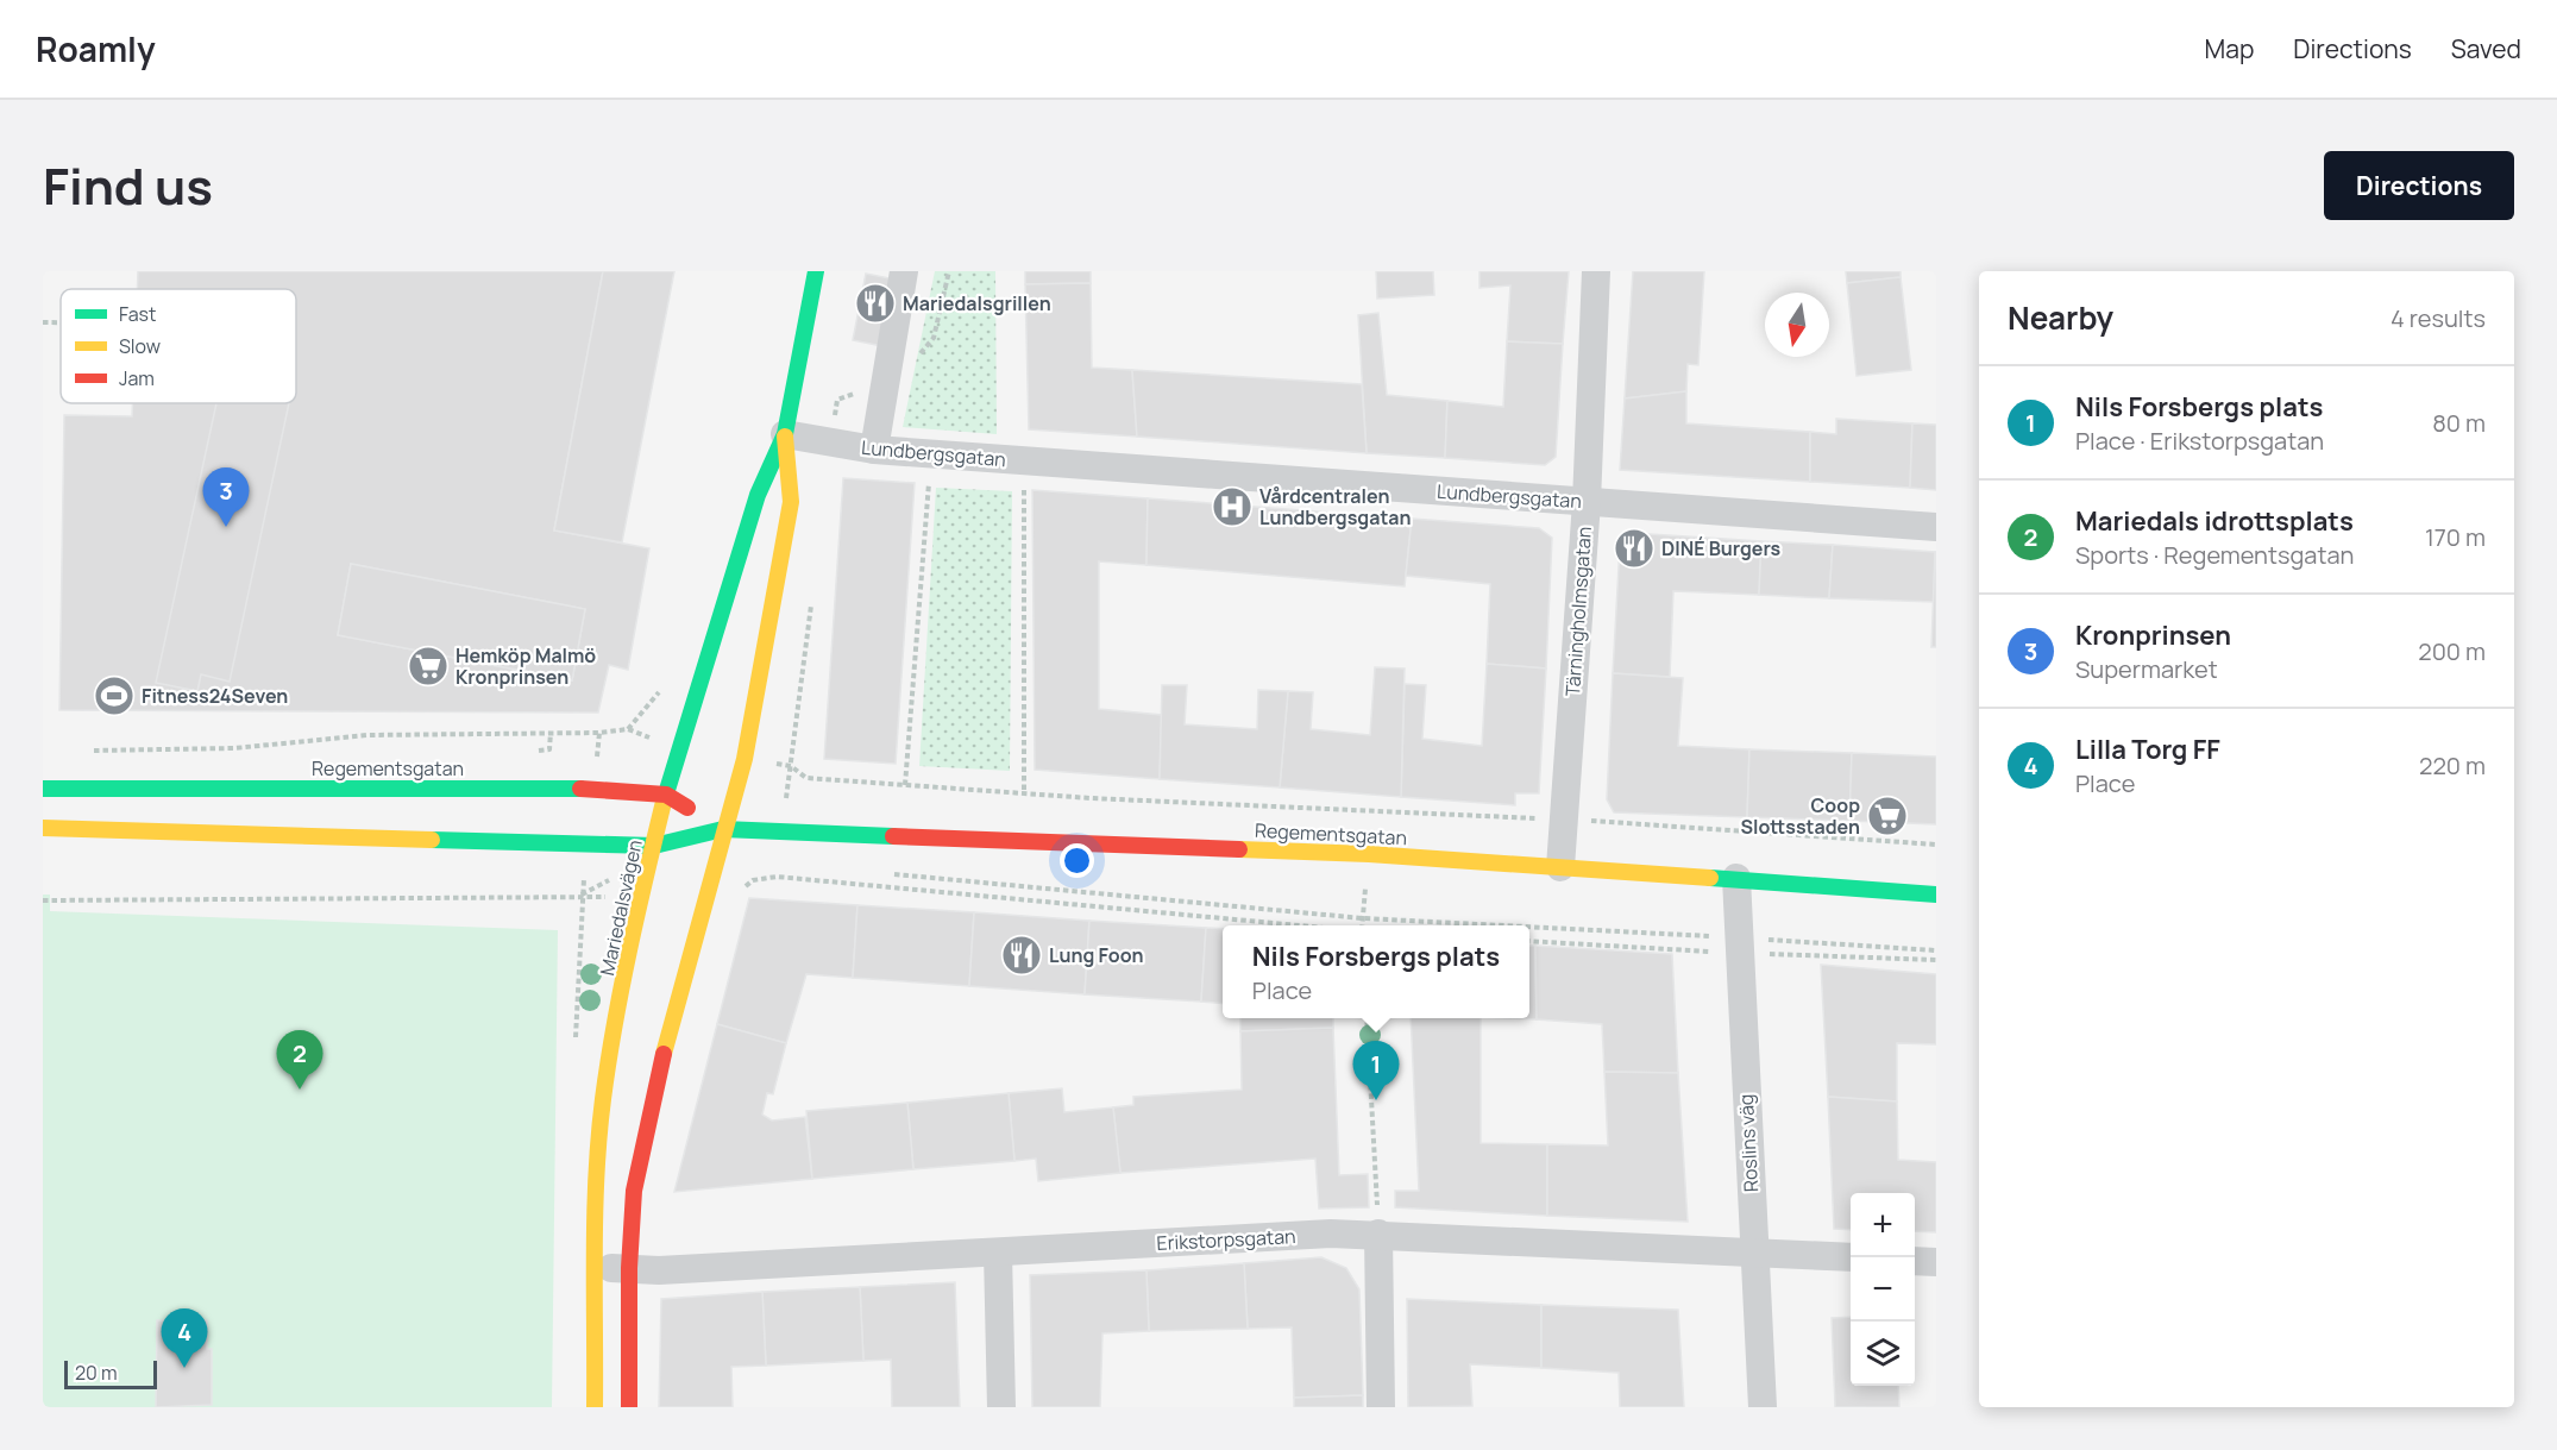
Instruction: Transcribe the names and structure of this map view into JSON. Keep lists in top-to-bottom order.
{
  "streets": {
    "main road": ["Regementsgatan", "Mariedalsvägen"],
    "street": [
      "Lundbergsgatan",
      "Tärningholmsgatan",
      "Roslins väg",
      "Erikstorpsgatan"
    ]
  },
  "crossings": [
    ["Lundbergsgatan", "Tärningholmsgatan"],
    ["Lundbergsgatan", "Mariedalsvägen"],
    ["Tärningholmsgatan", "Regementsgatan"],
    ["Regementsgatan", "Mariedalsvägen"],
    ["Regementsgatan", "Roslins väg"],
    ["Mariedalsvägen", "Erikstorpsgatan"],
    ["Roslins väg", "Erikstorpsgatan"]
  ],
  "places": {
    "restaurant": ["Mariedalsgrillen", "DINÉ Burgers", "Lung Foon"],
    "hospital": ["Vårdcentralen Lundbergsgatan"],
    "supermarket": ["Hemköp Malmö Kronprinsen", "Coop Slottsstaden"],
    "sports": ["Fitness24Seven"]
  },
  "legend": ["Fast", "Slow", "Jam"],
  "scale_bar": "20 m",
  "north": "bottom",
  "page": {
    "header": "Roamly",
    "nav": ["Map", "Directions", "Saved"],
    "title": "Find us",
    "buttons": "Directions",
    "heading": ["Nearby", "4 results"],
    "list": [
      {
        "mark": "1",
        "name": "Nils Forsbergs plats",
        "note": "Place · Erikstorpsgatan",
        "value": "80 m"
      },
      {
        "mark": "2",
        "name": "Mariedals idrottsplats",
        "note": "Sports · Regementsgatan",
        "value": "170 m"
      },
      {
        "mark": "3",
        "name": "Kronprinsen",
        "note": "Supermarket",
        "value": "200 m"
      },
      {
        "mark": "4",
        "name": "Lilla Torg FF",
        "note": "Place",
        "value": "220 m"
      }
    ],
    "pins": [
      "3",
      "2",
      "1",
      "4"
    ],
    "popup": ["Nils Forsbergs plats", "Place"],
    "map_buttons": ["+", "−"],
    "scale": "20 m"
  }
}
